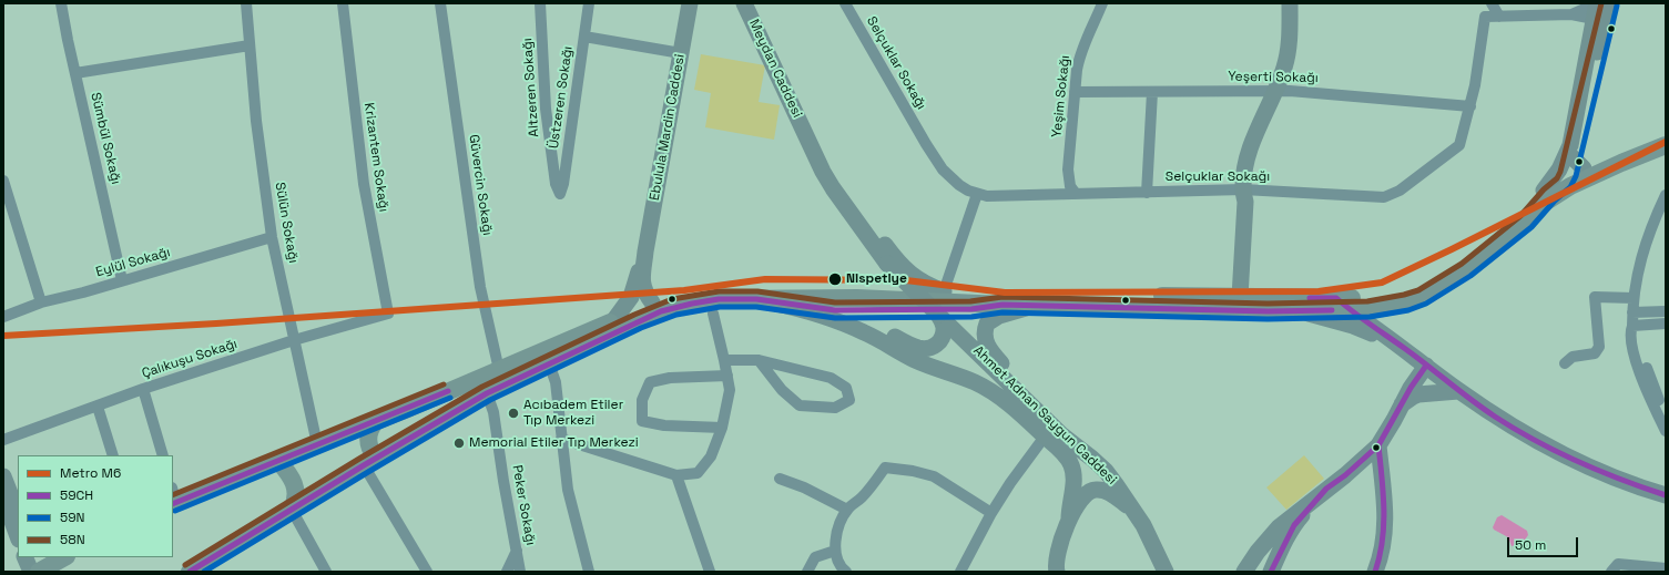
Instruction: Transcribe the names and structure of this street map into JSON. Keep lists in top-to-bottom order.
{
  "streets": {
    "main road": ["Meydan Caddesi", "Ebulula Mardin Caddesi", "Ahmet Adnan Saygun Caddesi"],
    "street": [
      "Selçuklar Sokağı",
      "Yeşerti Sokağı",
      "Altzeren Sokağı",
      "Yeşim Sokağı",
      "Üstzeren Sokağı",
      "Sümbül Sokağı",
      "Krizantem Sokağı",
      "Güvercin Sokağı",
      "Sülün Sokağı",
      "Eylül Sokağı",
      "Çalıkuşu Sokağı",
      "Peker Sokağı"
    ]
  },
  "crossings": [
    ["Selçuklar Sokağı", "Yeşerti Sokağı"],
    ["Selçuklar Sokağı", "Yeşim Sokağı"],
    ["Meydan Caddesi", "Ahmet Adnan Saygun Caddesi"],
    ["Yeşerti Sokağı", "Yeşim Sokağı"],
    ["Altzeren Sokağı", "Üstzeren Sokağı"],
    ["Sümbül Sokağı", "Eylül Sokağı"],
    ["Krizantem Sokağı", "Çalıkuşu Sokağı"],
    ["Sülün Sokağı", "Eylül Sokağı"],
    ["Sülün Sokağı", "Çalıkuşu Sokağı"]
  ],
  "places": ["Nispetiye", "Acıbadem Etiler Tıp Merkezi", "Memorial Etiler Tıp Merkezi"],
  "lines": [
    "transit line 58N",
    "transit line 59N",
    "metro line M6",
    "transit line 59CH"
  ],
  "legend": [
    "Metro M6",
    "59CH",
    "59N",
    "58N"
  ],
  "scale_bar": "50 m"
}
